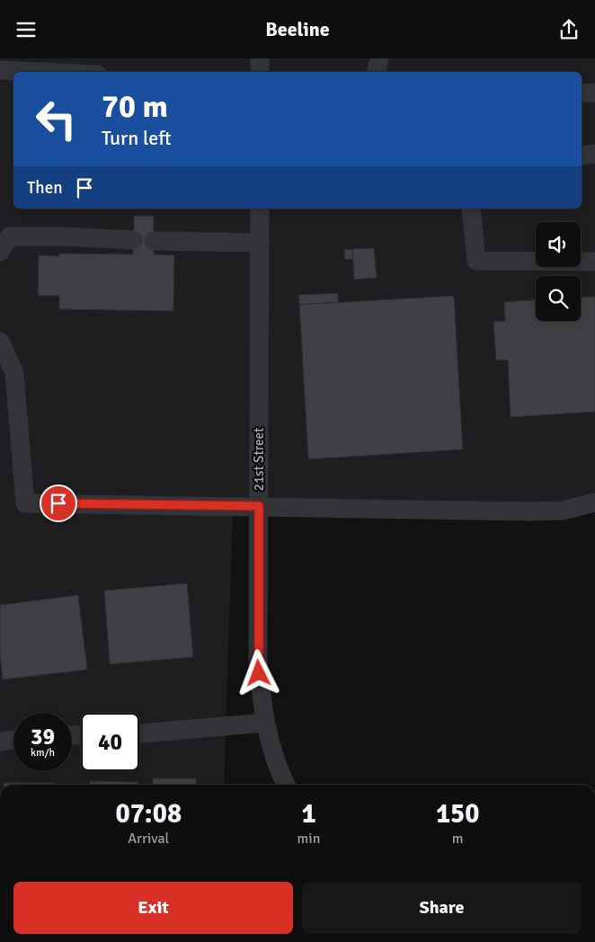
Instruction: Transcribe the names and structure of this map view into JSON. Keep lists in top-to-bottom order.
{
  "streets": {
    "street": ["21st Street"]
  },
  "page": {
    "header": "Beeline",
    "turn": ["70 m", "Turn left"],
    "then": "Then",
    "speed": "39 km/h",
    "limit": "40",
    "eta": [
      "07:08",
      "Arrival",
      "1",
      "min",
      "150",
      "m"
    ],
    "buttons": ["Exit", "Share"]
  }
}
